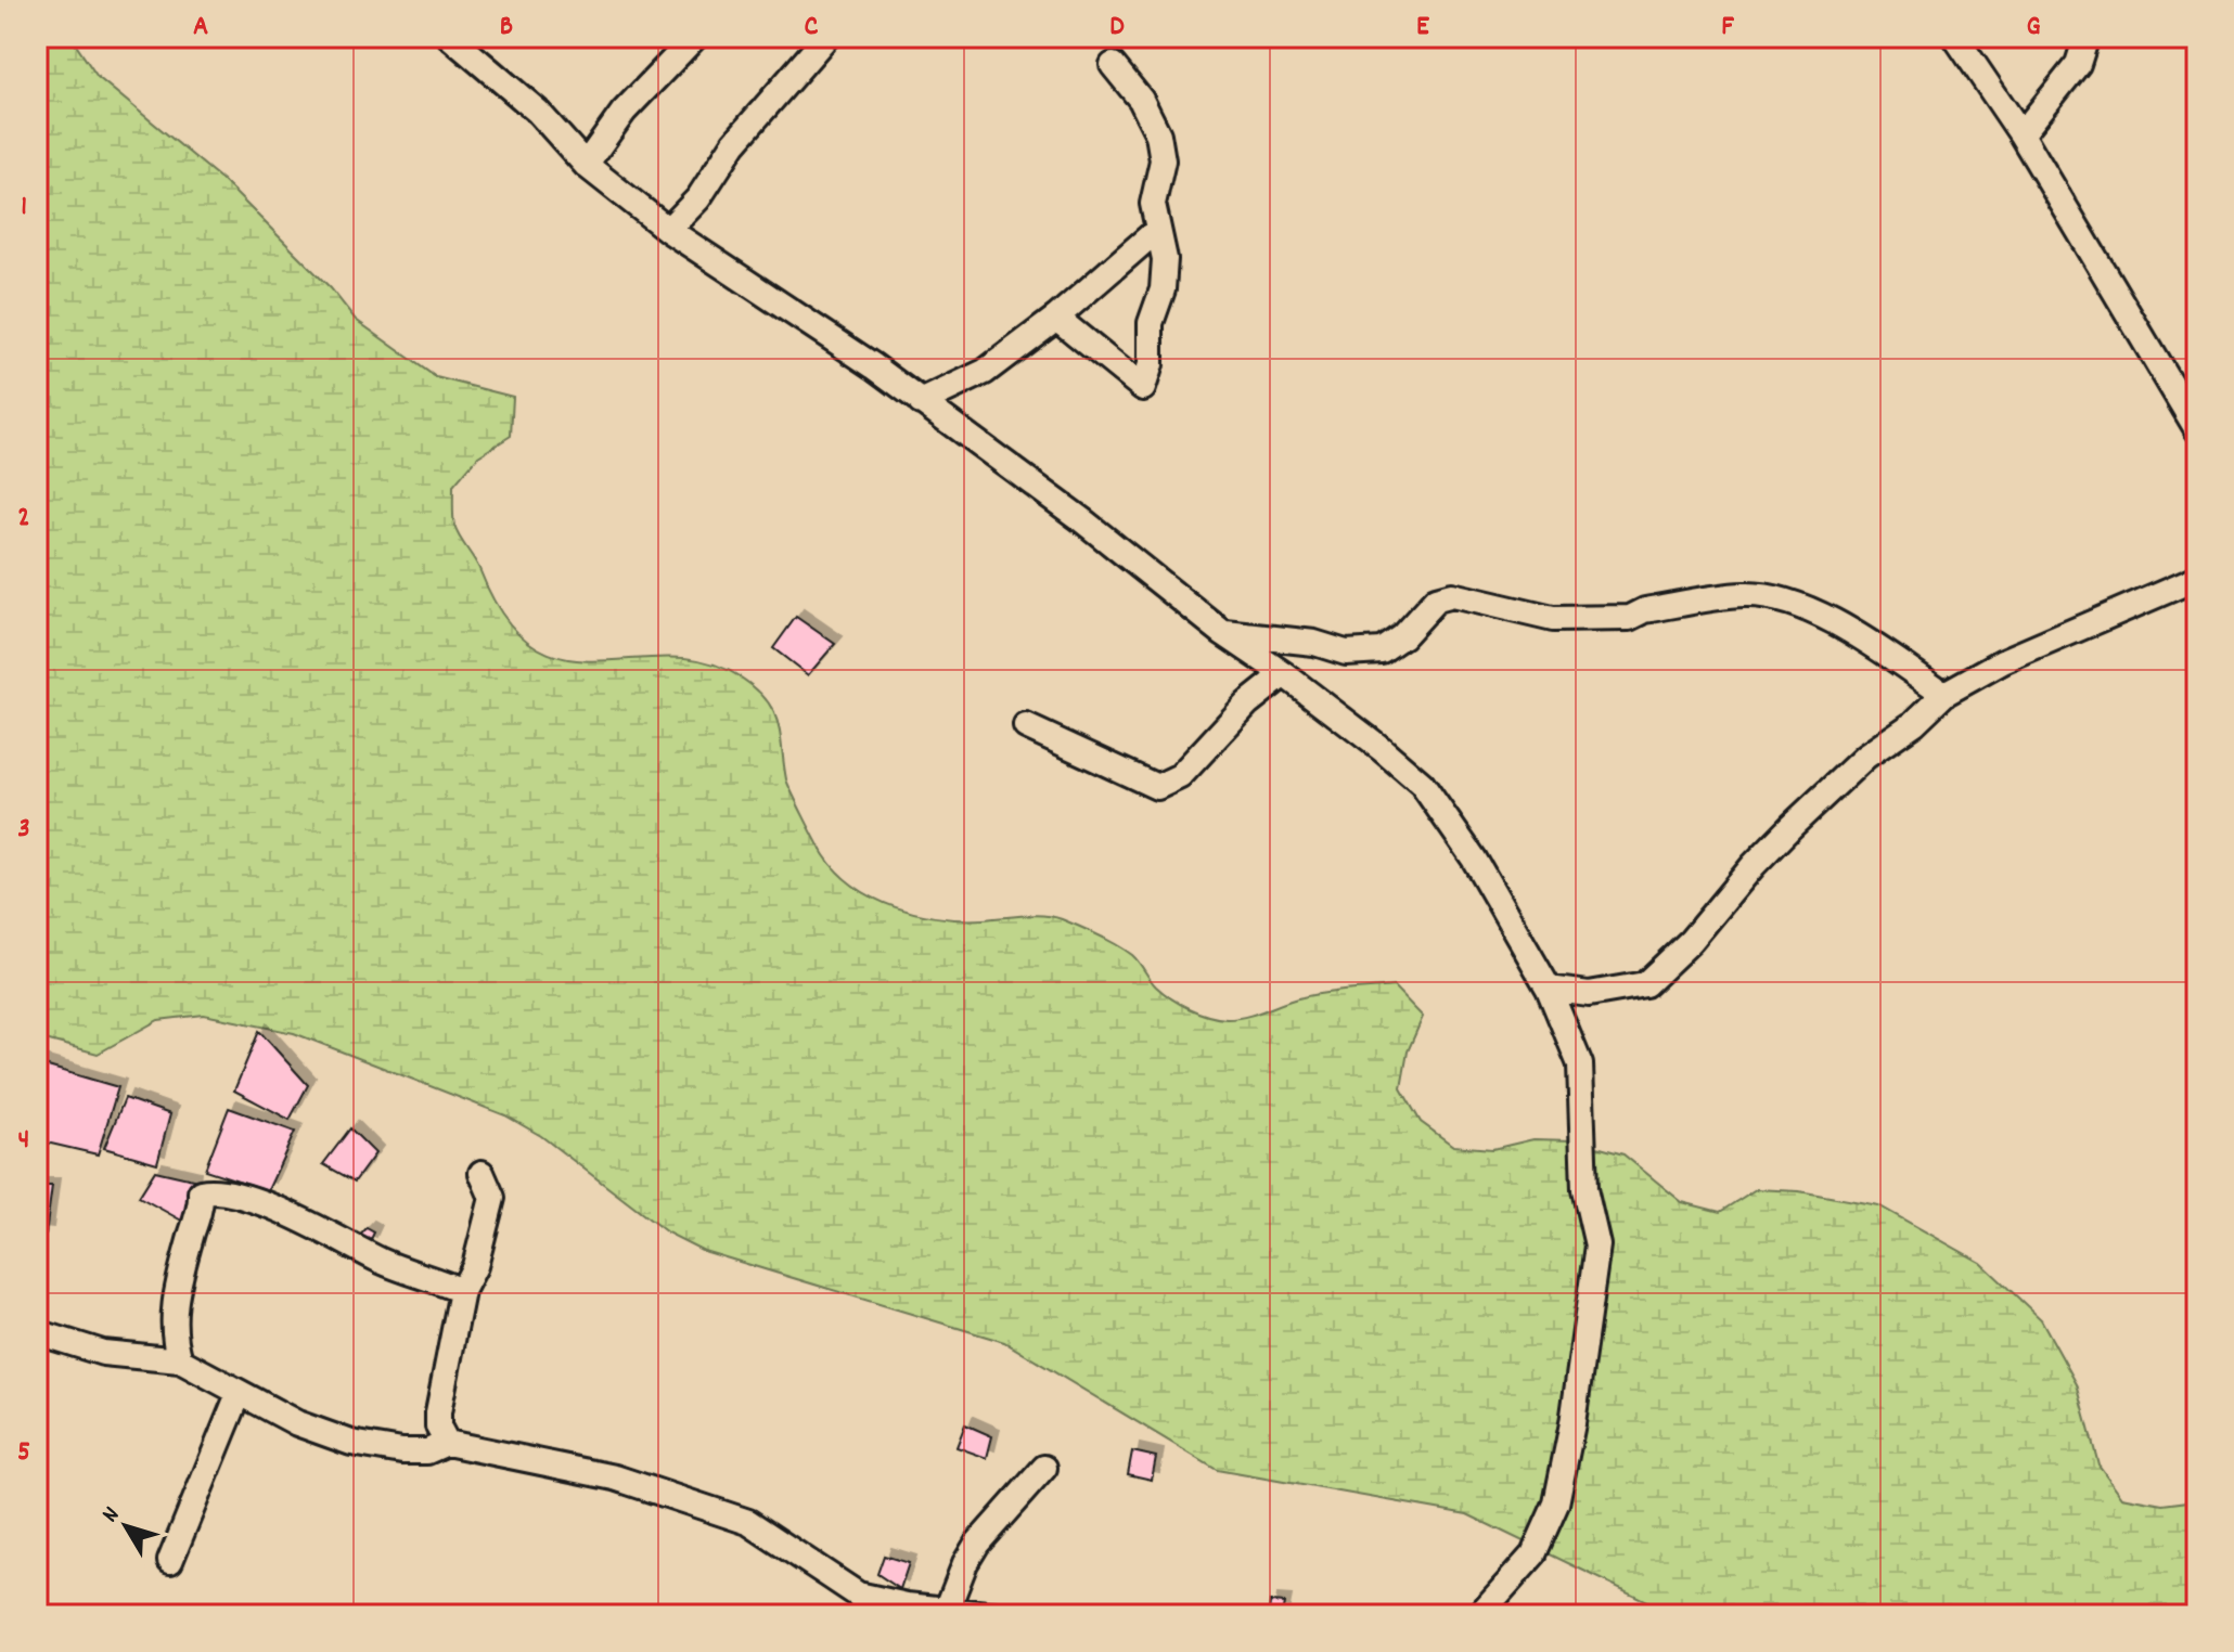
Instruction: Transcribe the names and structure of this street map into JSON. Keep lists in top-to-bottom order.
{
  "north": "top left",
  "grid": {
    "columns": [
      "A",
      "B",
      "C",
      "D",
      "E",
      "F",
      "G"
    ],
    "rows": [
      "1",
      "2",
      "3",
      "4",
      "5"
    ]
  }
}
